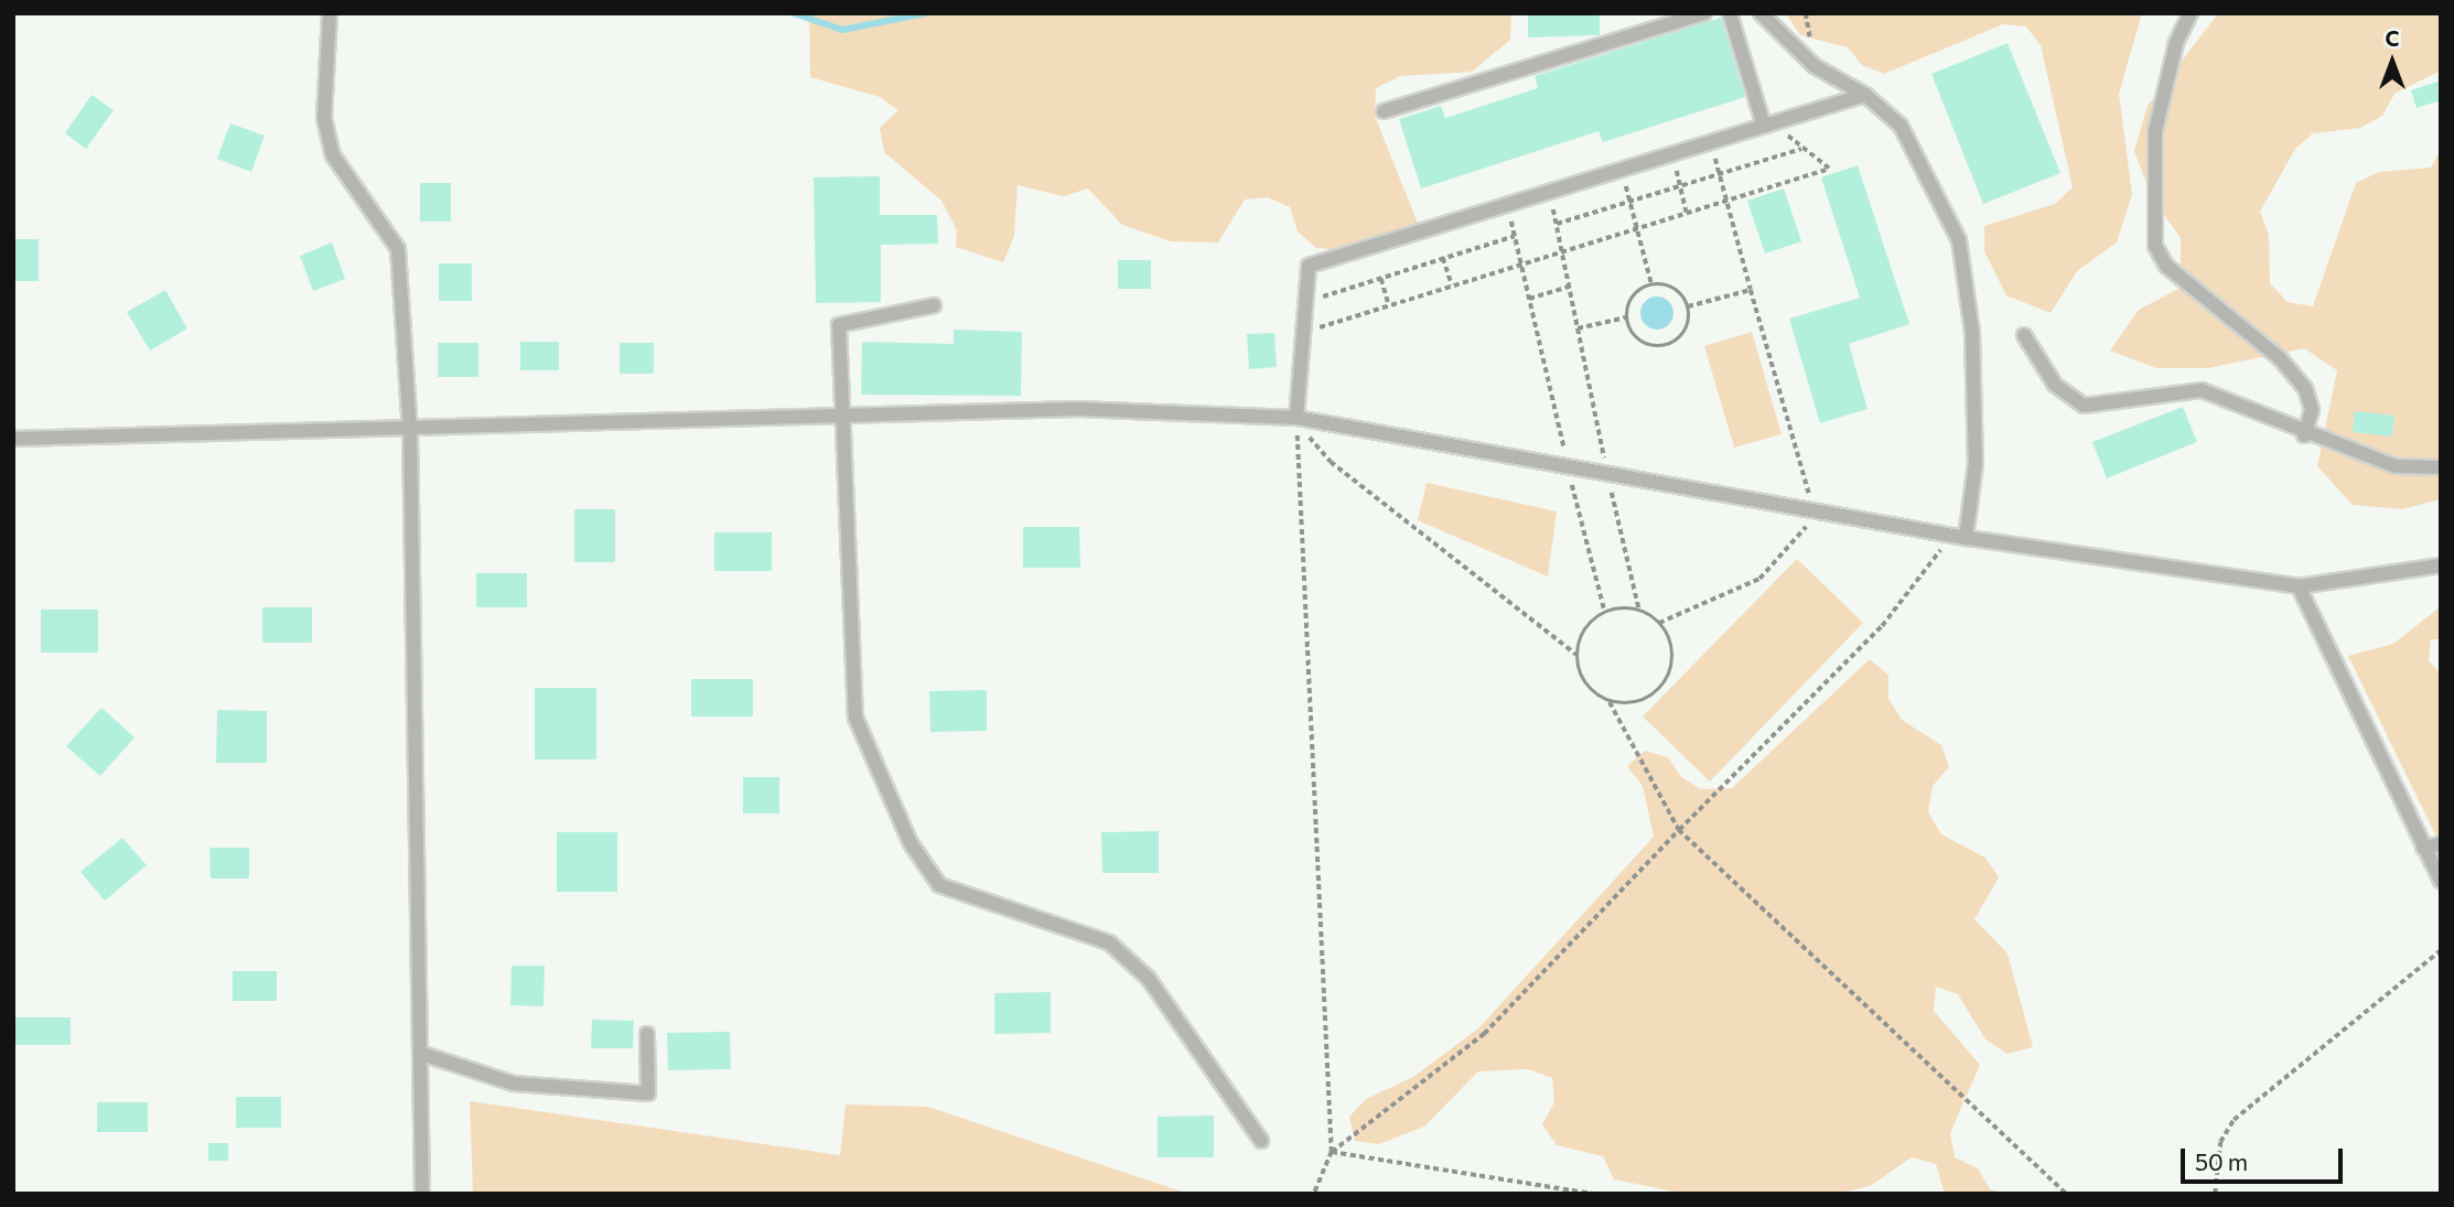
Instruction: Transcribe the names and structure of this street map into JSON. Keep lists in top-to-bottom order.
{
  "scale_bar": "50 m",
  "north": "top"
}
